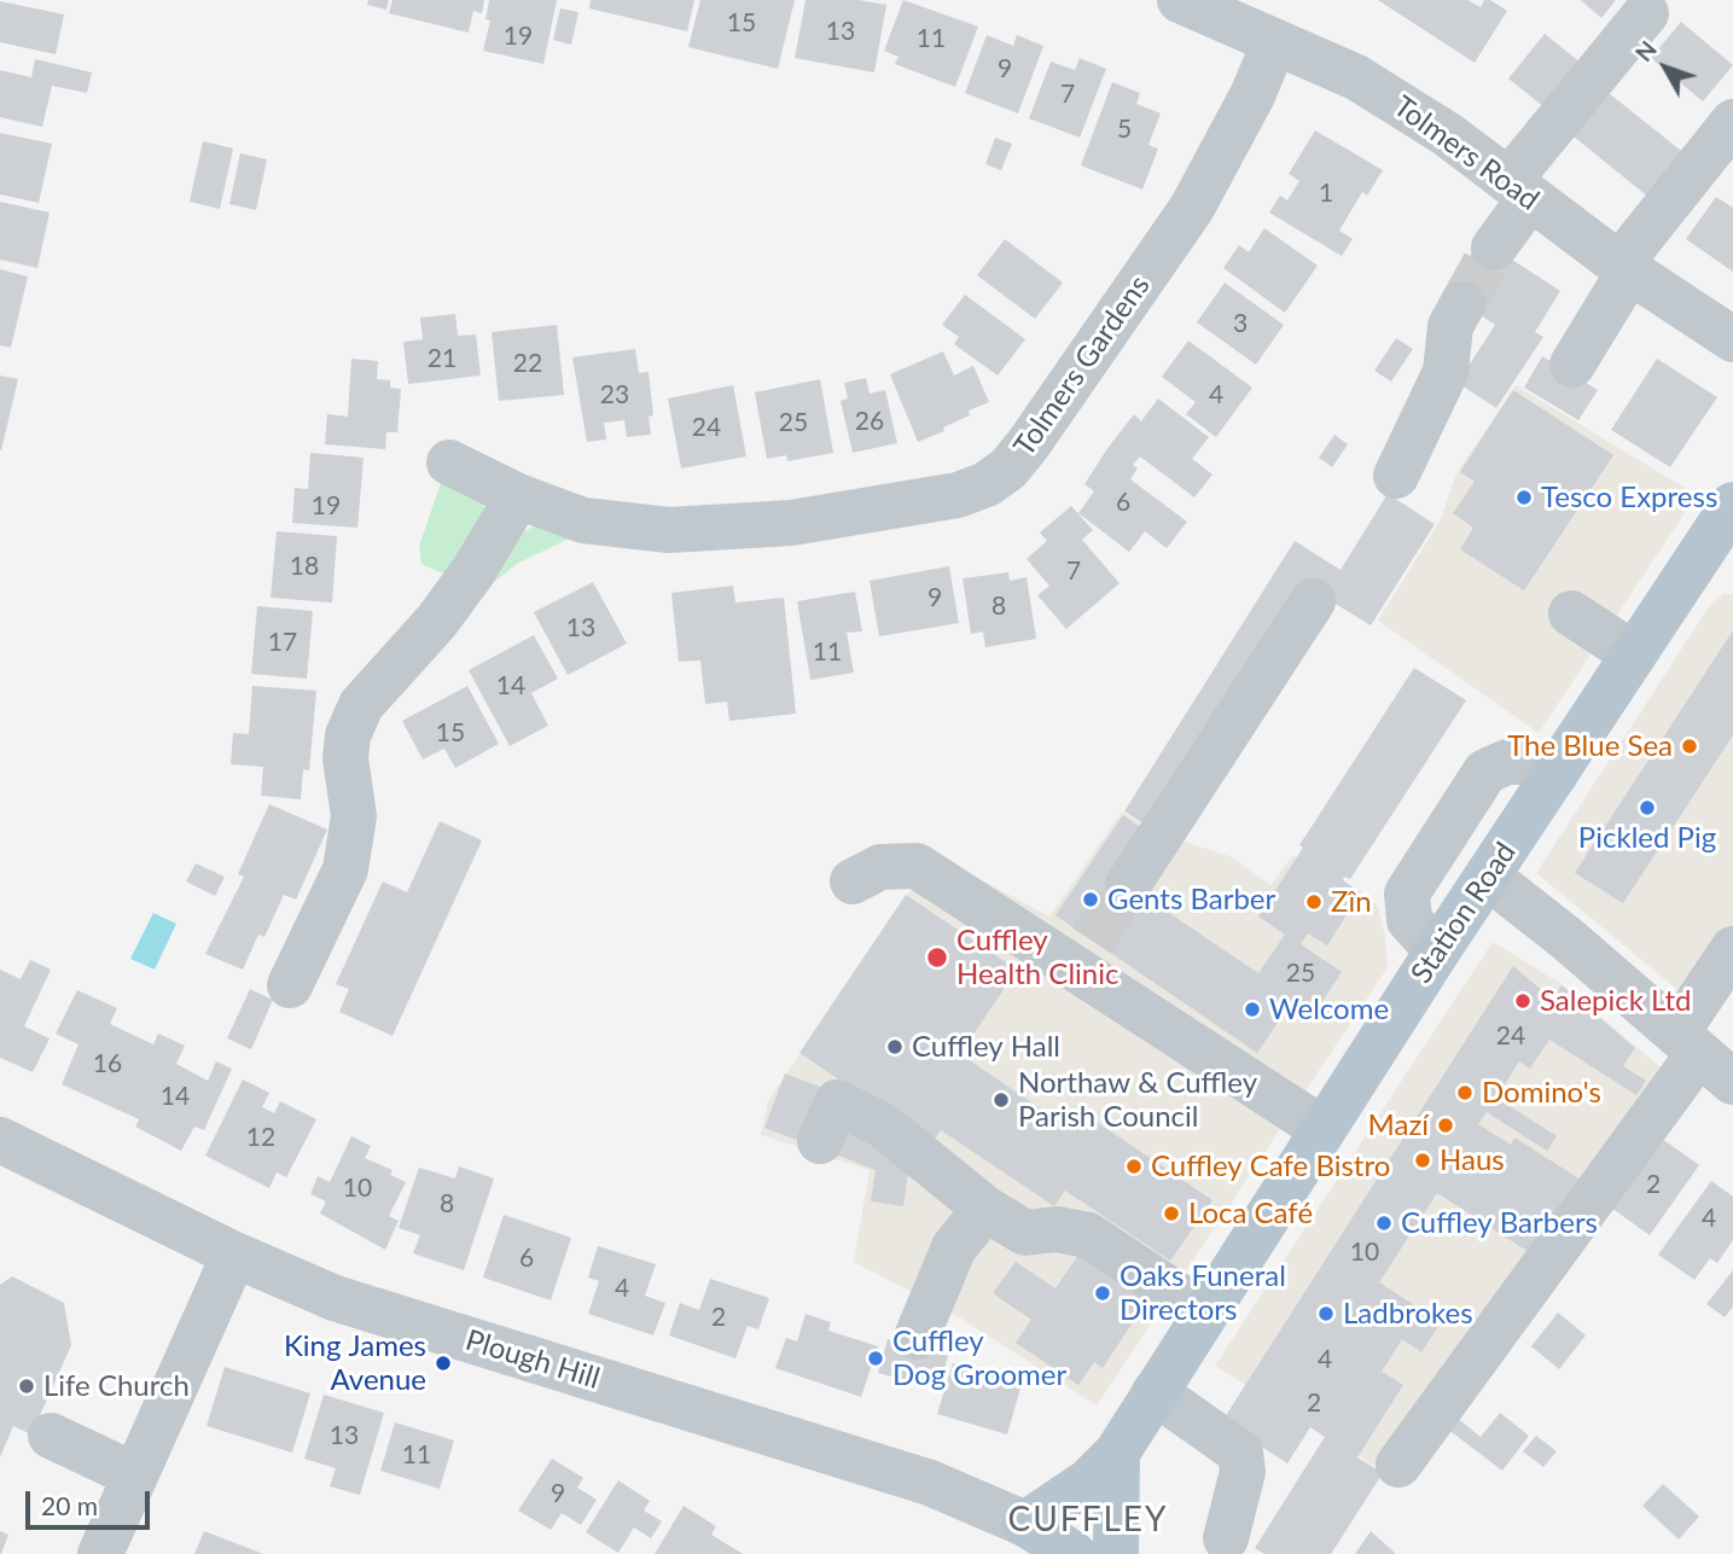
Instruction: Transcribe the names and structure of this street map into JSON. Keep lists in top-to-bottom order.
{
  "streets": {
    "main road": ["Station Road", "Plough Hill"],
    "street": ["Tolmers Road", "Tolmers Gardens"]
  },
  "crossings": [
    ["Tolmers Road", "Tolmers Gardens"],
    ["Station Road", "Plough Hill"]
  ],
  "districts": ["CUFFLEY"],
  "places": [
    "Tesco Express",
    "The Blue Sea",
    "Pickled Pig",
    "Gents Barber",
    "Zîn",
    "Cuffley Health Clinic",
    "Salepick Ltd",
    "Welcome",
    "Cuffley Hall",
    "Domino's",
    "Northaw & Cuffley Parish Council",
    "Mazí",
    "Haus",
    "Cuffley Cafe Bistro",
    "Loca Café",
    "Cuffley Barbers",
    "Oaks Funeral Directors",
    "Ladbrokes",
    "Cuffley Dog Groomer",
    "King James Avenue",
    "Life Church"
  ],
  "house_numbers": [
    "15",
    "13",
    "19",
    "11",
    "9",
    "7",
    "5",
    "1",
    "3",
    "21",
    "22",
    "23",
    "4",
    "26",
    "25",
    "24",
    "6",
    "19",
    "18",
    "7",
    "9",
    "8",
    "13",
    "17",
    "11",
    "14",
    "15",
    "25",
    "24",
    "16",
    "14",
    "12",
    "2",
    "10",
    "8",
    "4",
    "10",
    "6",
    "4",
    "2",
    "4",
    "2",
    "13",
    "11",
    "9"
  ],
  "scale_bar": "20 m",
  "north": "top left"
}
